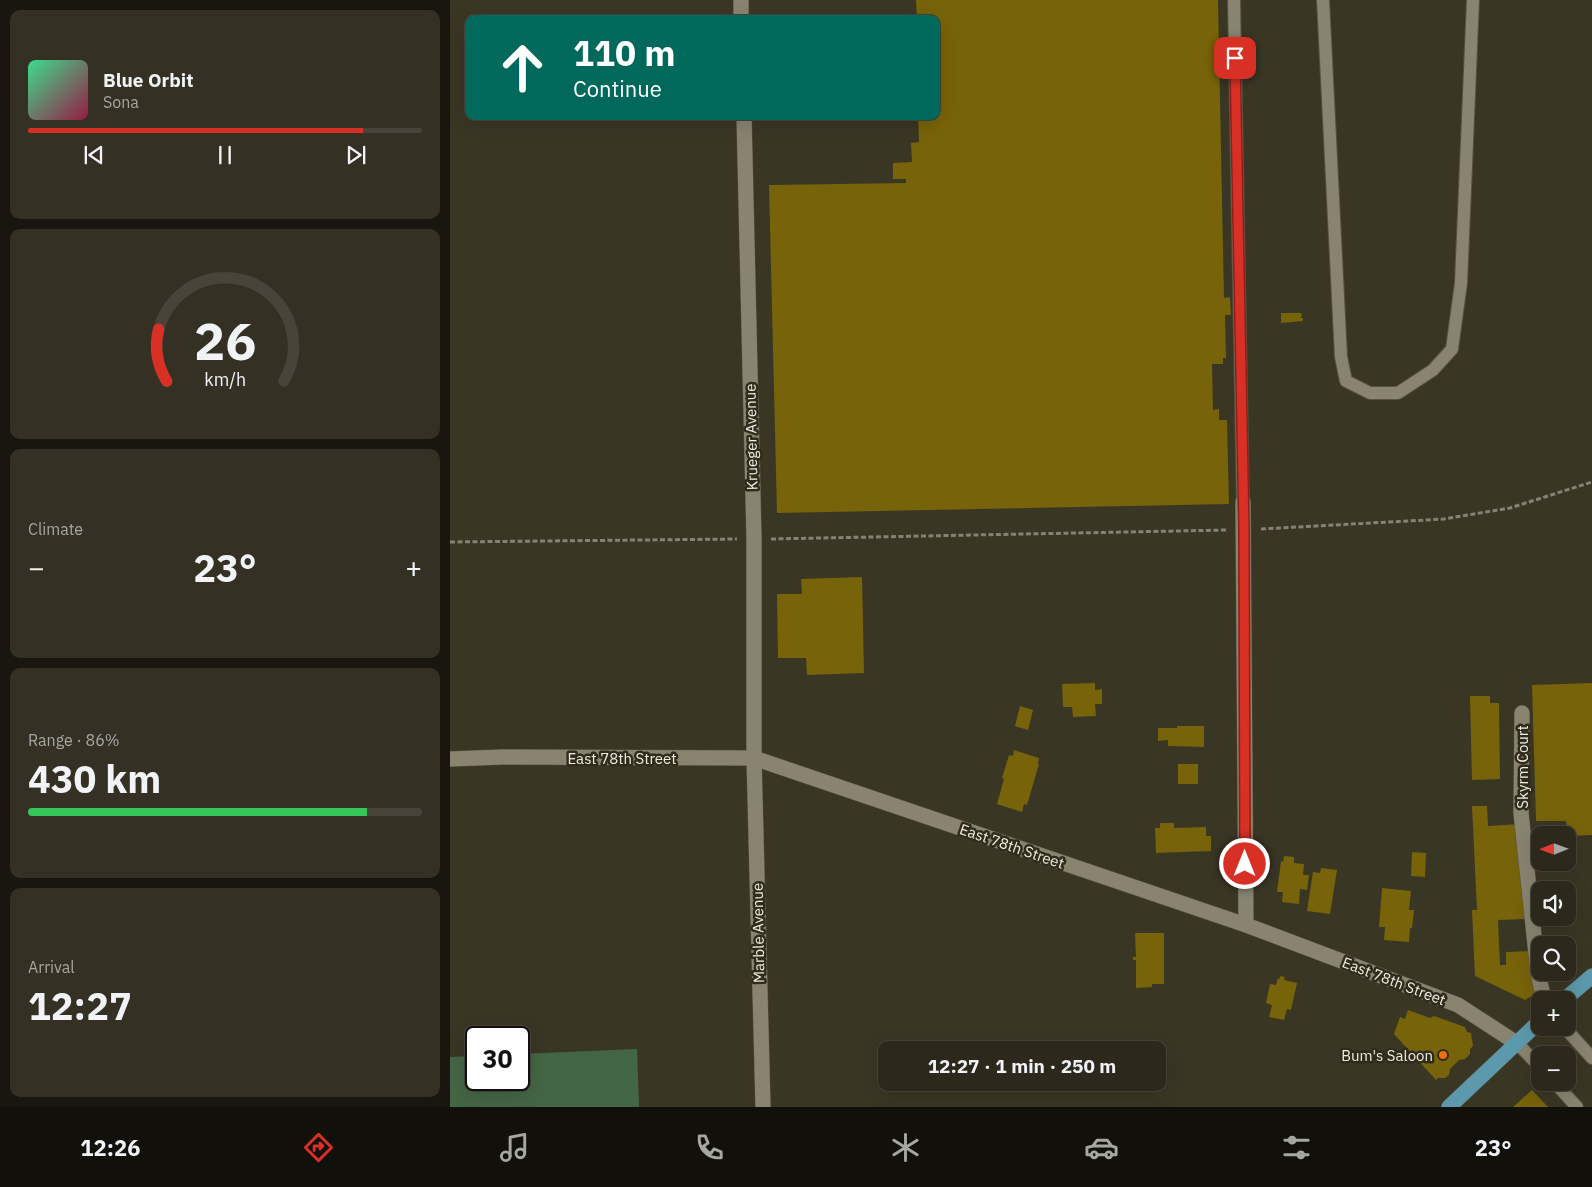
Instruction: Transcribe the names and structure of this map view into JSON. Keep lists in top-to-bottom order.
{
  "streets": {
    "street": [
      "Krueger Avenue",
      "East 78th Street",
      "Skyrm Court",
      "Marble Avenue"
    ]
  },
  "crossings": [
    ["Krueger Avenue", "East 78th Street"],
    ["Krueger Avenue", "Marble Avenue"],
    ["East 78th Street", "Marble Avenue"]
  ],
  "places": ["Bum's Saloon"],
  "north": "left",
  "page": {
    "turn": ["110 m", "Continue"],
    "song": ["Blue Orbit", "Sona"],
    "tile": [
      "Climate",
      ["Range · 86%", "430 km"],
      ["Arrival", "12:27"]
    ],
    "heat": ["−", "23°", "+"],
    "map_buttons": ["+", "−"],
    "limit": "30",
    "trip": "12:27 · 1 min · 250 m",
    "tabs": ["12:26", "23°"],
    "gauge": ["26", "km/h"]
  }
}
